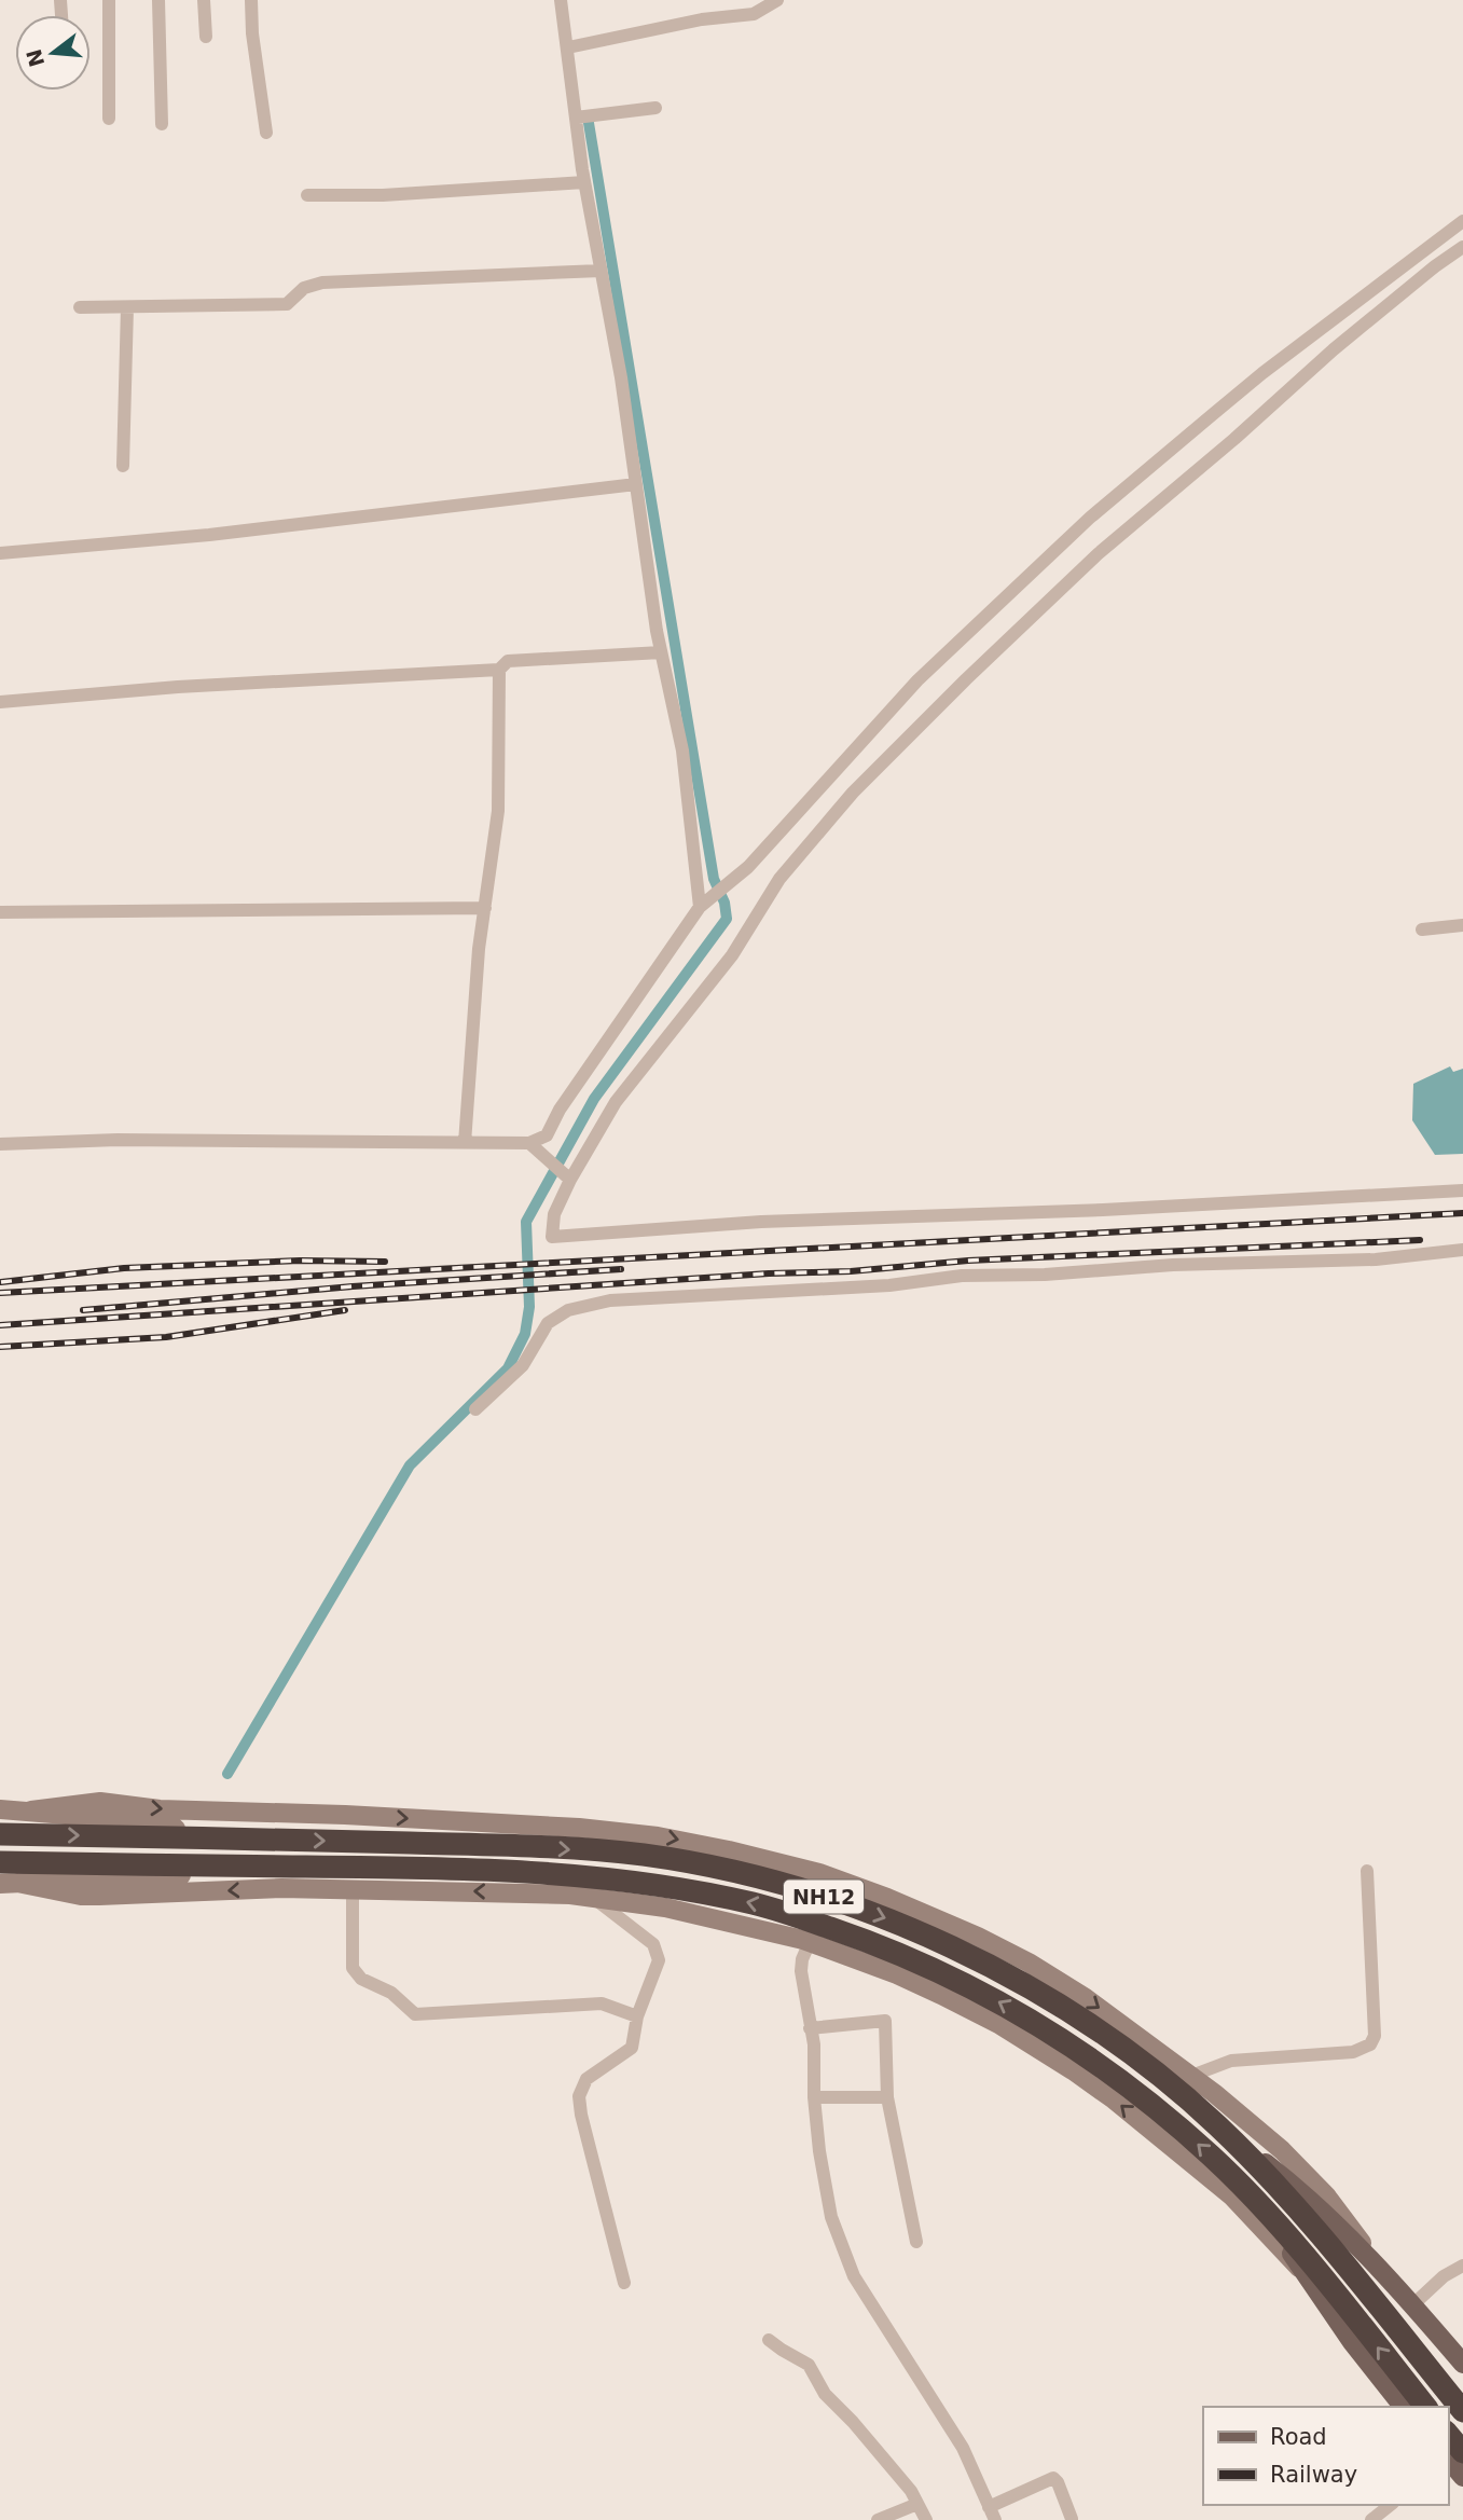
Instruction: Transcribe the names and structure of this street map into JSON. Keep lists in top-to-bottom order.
{
  "streets": {
    "highway": ["NH12"]
  },
  "legend": ["Road", "Railway"],
  "north": "left"
}
